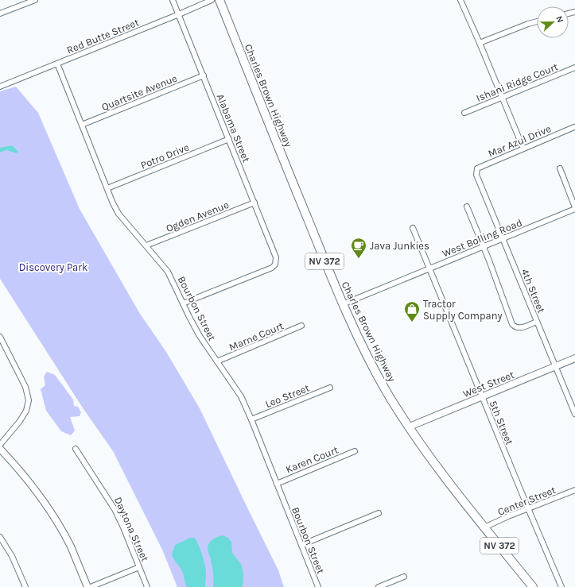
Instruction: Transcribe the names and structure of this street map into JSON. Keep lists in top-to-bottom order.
{
  "streets": {
    "main road": ["Charles Brown Highway", "NV 372"],
    "street": [
      "Red Butte Street",
      "Ishani Ridge Court",
      "Quartsite Avenue",
      "Alabama Street",
      "Mar Azul Drive",
      "Potro Drive",
      "Ogden Avenue",
      "West Bolling Road",
      "4th Street",
      "Bourbon Street",
      "Marne Court",
      "West Street",
      "Leo Street",
      "5th Street",
      "Karen Court",
      "Center Street",
      "Daytona Street"
    ]
  },
  "crossings": [
    ["Red Butte Street", "Alabama Street"],
    ["Red Butte Street", "Bourbon Street"],
    ["Quartsite Avenue", "Alabama Street"],
    ["Quartsite Avenue", "Bourbon Street"],
    ["Charles Brown Highway", "West Bolling Road"],
    ["Charles Brown Highway", "West Street"],
    ["Charles Brown Highway", "Center Street"],
    ["Alabama Street", "Potro Drive"],
    ["Alabama Street", "Ogden Avenue"],
    ["Alabama Street", "Bourbon Street"],
    ["Mar Azul Drive", "4th Street"],
    ["Potro Drive", "Bourbon Street"],
    ["Ogden Avenue", "Bourbon Street"],
    ["West Bolling Road", "4th Street"],
    ["West Bolling Road", "5th Street"],
    ["4th Street", "West Street"],
    ["Bourbon Street", "Marne Court"],
    ["Bourbon Street", "Leo Street"],
    ["Bourbon Street", "Karen Court"],
    ["West Street", "5th Street"],
    ["5th Street", "Center Street"]
  ],
  "parks": ["Discovery Park"],
  "places": {
    "cafe": ["Java Junkies"],
    "shop": ["Tractor Supply Company"]
  },
  "north": "right"
}
